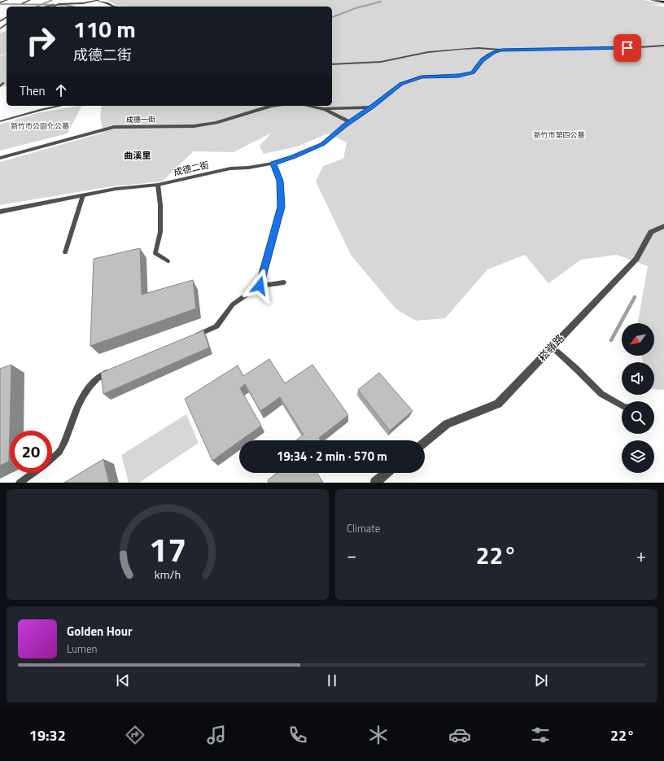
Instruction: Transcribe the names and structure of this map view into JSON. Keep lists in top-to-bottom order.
{
  "streets": {
    "street": ["成德一街", "成德二街", "崧嶺路"]
  },
  "districts": ["曲溪里"],
  "parks": ["新竹市公園化公墓", "新竹市第四公墓"],
  "north": "bottom left",
  "page": {
    "turn": ["110 m", "成德二街"],
    "then": "Then",
    "limit": "20",
    "trip": "19:34 · 2 min · 570 m",
    "tile": "Climate",
    "heat": ["−", "22°", "+"],
    "song": ["Golden Hour", "Lumen"],
    "tabs": ["19:32", "22°"],
    "gauge": ["17", "km/h"]
  }
}
